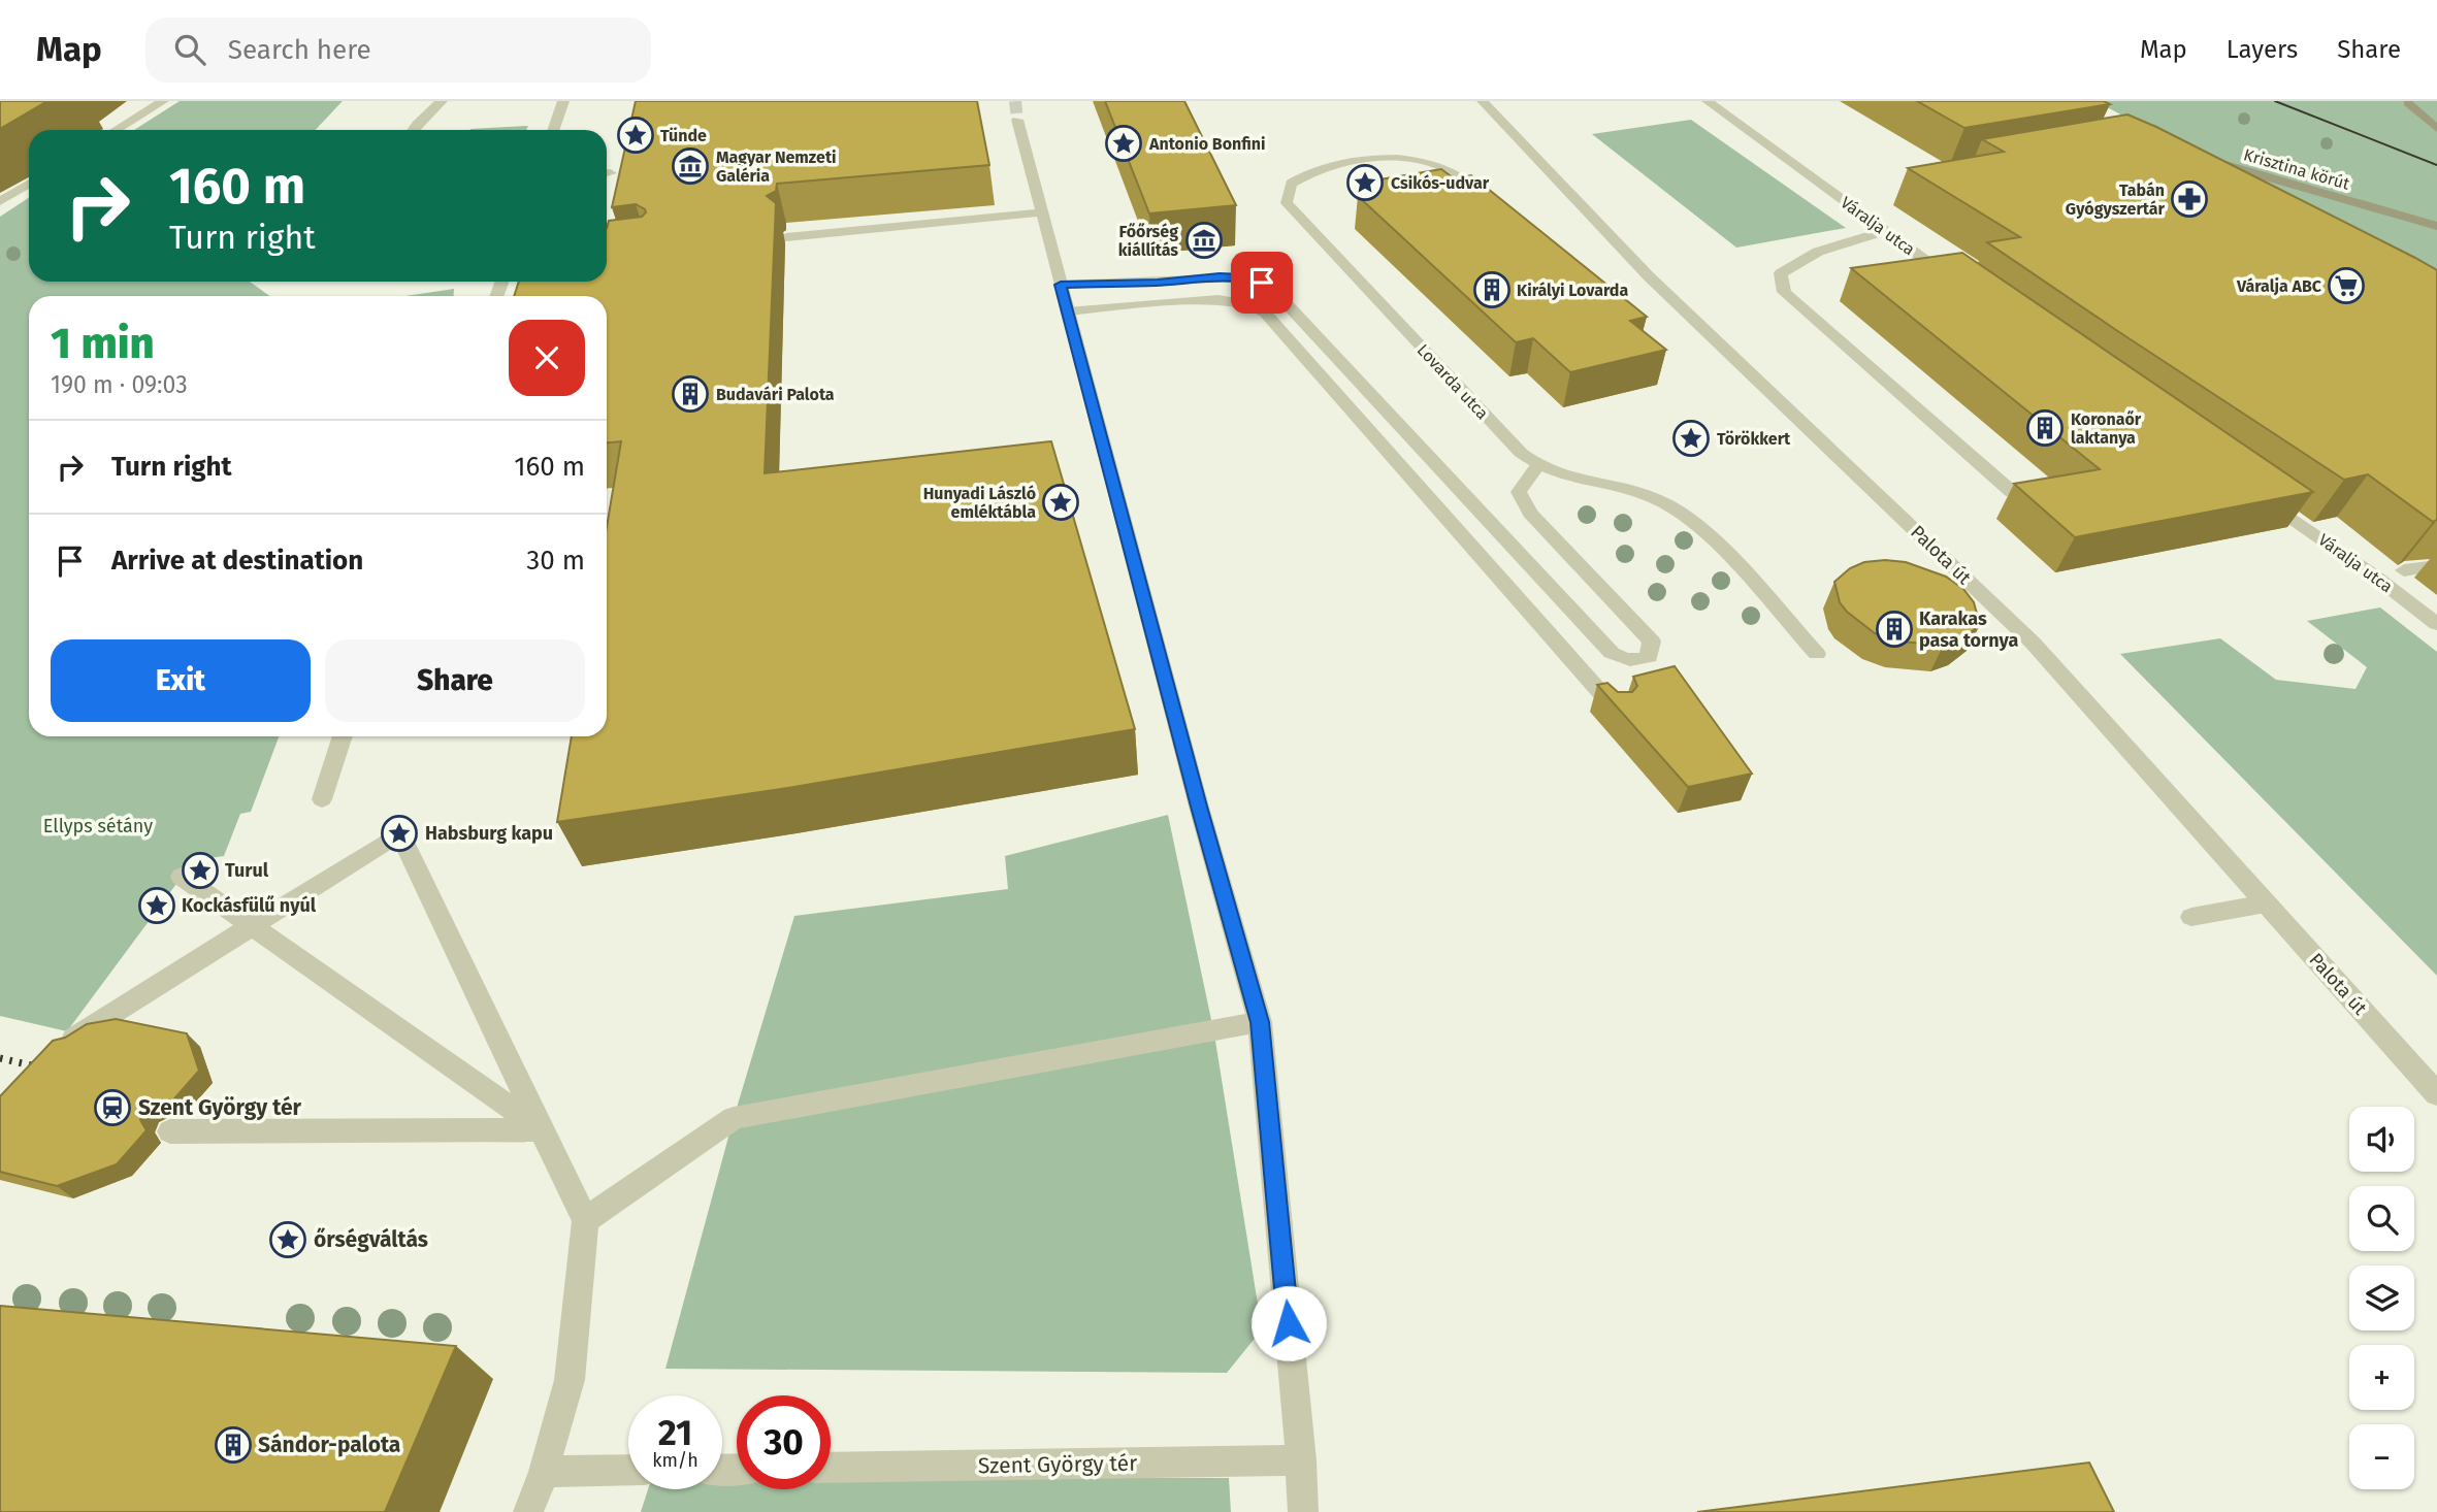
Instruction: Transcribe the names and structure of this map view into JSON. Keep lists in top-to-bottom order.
{
  "streets": {
    "street": [
      "Krisztina körút",
      "Váralja utca",
      "Lovarda utca",
      "Palota út",
      "Szent György tér"
    ]
  },
  "parks": ["Ellyps sétány"],
  "places": {
    "place": [
      "Tünde",
      "Antonio Bonfini",
      "Csikós-udvar",
      "Törökkert",
      "Hunyadi László emléktábla",
      "Habsburg kapu",
      "Turul",
      "Kockásfülű nyúl",
      "őrségváltás"
    ],
    "museum": ["Magyar Nemzeti Galéria", "Főőrség kiállítás"],
    "pharmacy": ["Tabán Gyógyszertár"],
    "supermarket": ["Váralja ABC"],
    "building": [
      "Királyi Lovarda",
      "Budavári Palota",
      "Koronaőr laktanya",
      "Karakas pasa tornya",
      "Sándor-palota"
    ],
    "station": ["Szent György tér"]
  },
  "page": {
    "header": "Map",
    "search": "Search here",
    "nav": ["Map", "Layers", "Share"],
    "turn": ["160 m", "Turn right"],
    "heading": ["1 min", "190 m · 09:03"],
    "list": [
      {
        "name": "Turn right",
        "value": "160 m"
      },
      {
        "name": "Arrive at destination",
        "value": "30 m"
      }
    ],
    "buttons": ["Exit", "Share"],
    "map_buttons": ["+", "−"],
    "speed": "21 km/h",
    "limit": "30"
  }
}
